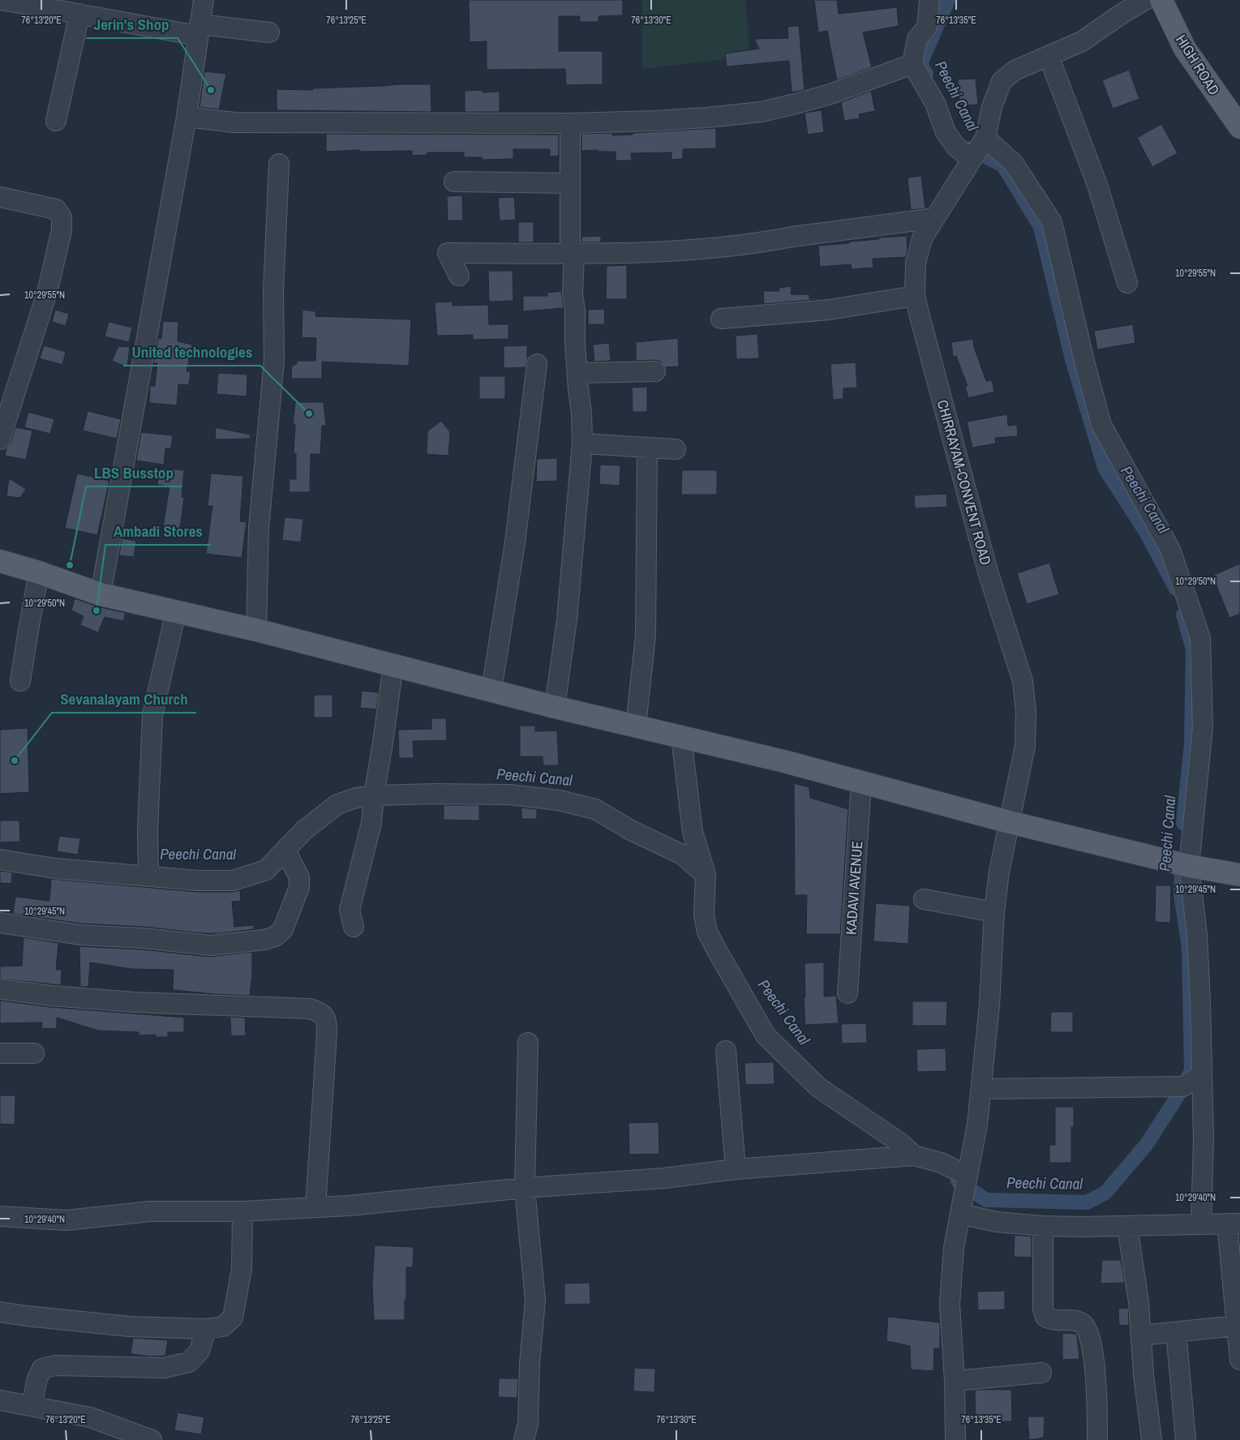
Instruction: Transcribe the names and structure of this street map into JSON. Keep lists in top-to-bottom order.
{
  "streets": {
    "main road": ["HIGH ROAD"],
    "street": ["CHIRRAYAM-CONVENT ROAD", "KADAVI AVENUE"]
  },
  "water": ["Peechi Canal"],
  "places": [
    "Jerin's Shop",
    "United technologies",
    "LBS Busstop",
    "Ambadi Stores",
    "Sevanalayam Church"
  ],
  "coordinates": [
    "76°13'20\"E",
    "76°13'25\"E",
    "76°13'30\"E",
    "76°13'35\"E",
    "10°29'55\"N",
    "10°29'50\"N",
    "10°29'45\"N",
    "10°29'40\"N"
  ]
}
